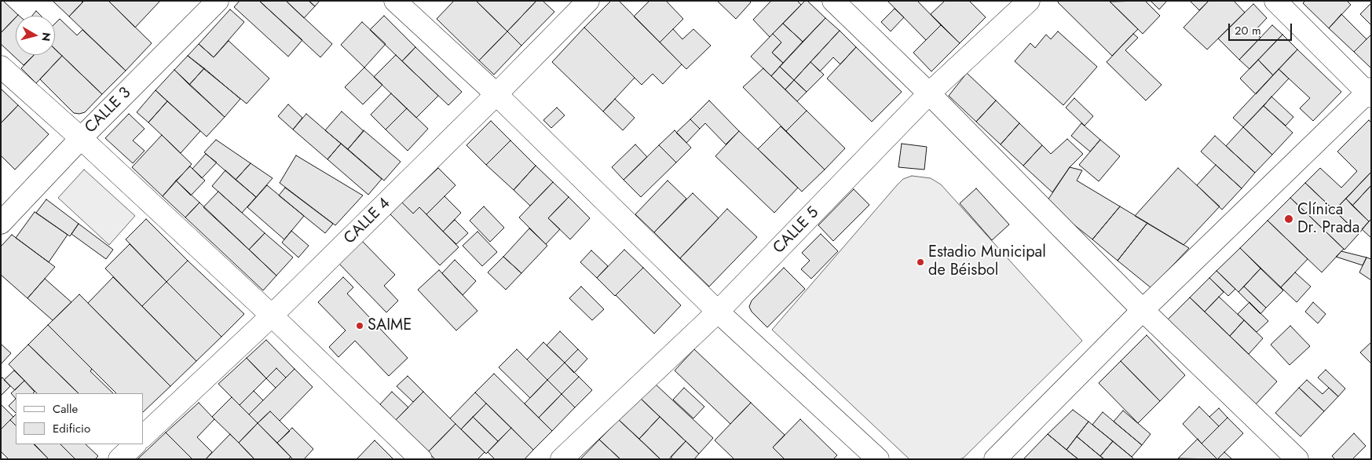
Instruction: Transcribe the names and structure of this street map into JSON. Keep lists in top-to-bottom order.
{
  "streets": {
    "street": ["CALLE 3", "CALLE 4", "CALLE 5"]
  },
  "places": ["Clínica Dr. Prada", "Estadio Municipal de Béisbol", "SAIME"],
  "legend": ["Calle", "Edificio"],
  "scale_bar": "20 m",
  "north": "right"
}
